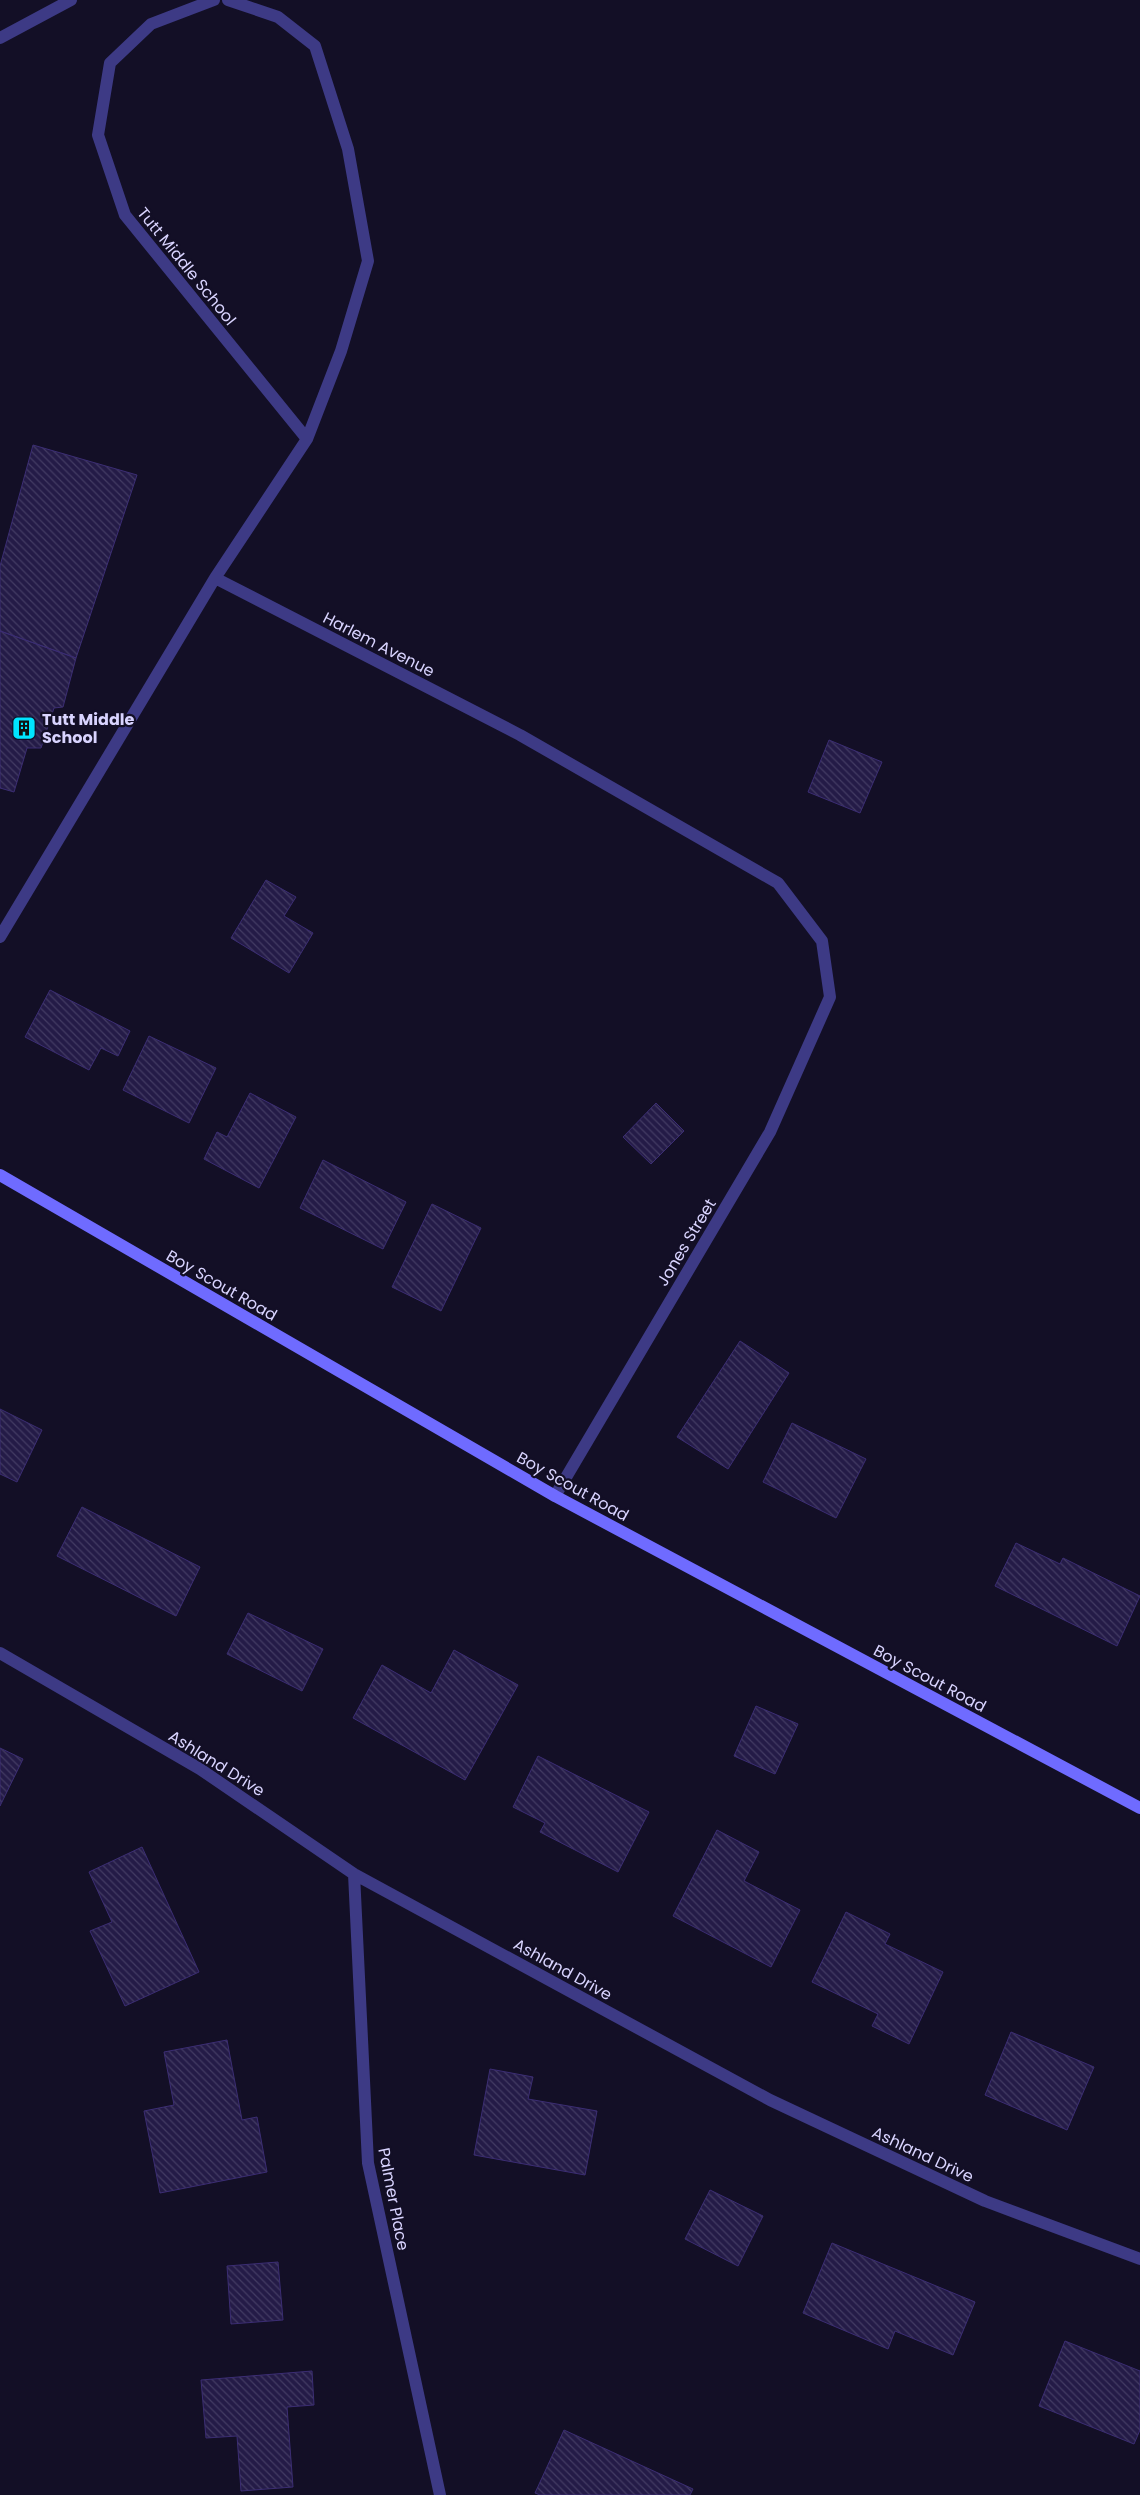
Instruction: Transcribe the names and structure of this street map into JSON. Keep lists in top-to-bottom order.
{
  "streets": {
    "street": [
      "Tutt Middle School",
      "Harlem Avenue",
      "Jones Street",
      "Boy Scout Road",
      "Ashland Drive",
      "Palmer Place"
    ]
  },
  "crossings": [
    ["Harlem Avenue", "Jones Street"],
    ["Jones Street", "Boy Scout Road"],
    ["Ashland Drive", "Palmer Place"]
  ],
  "places": {
    "building": ["Tutt Middle School"]
  }
}
